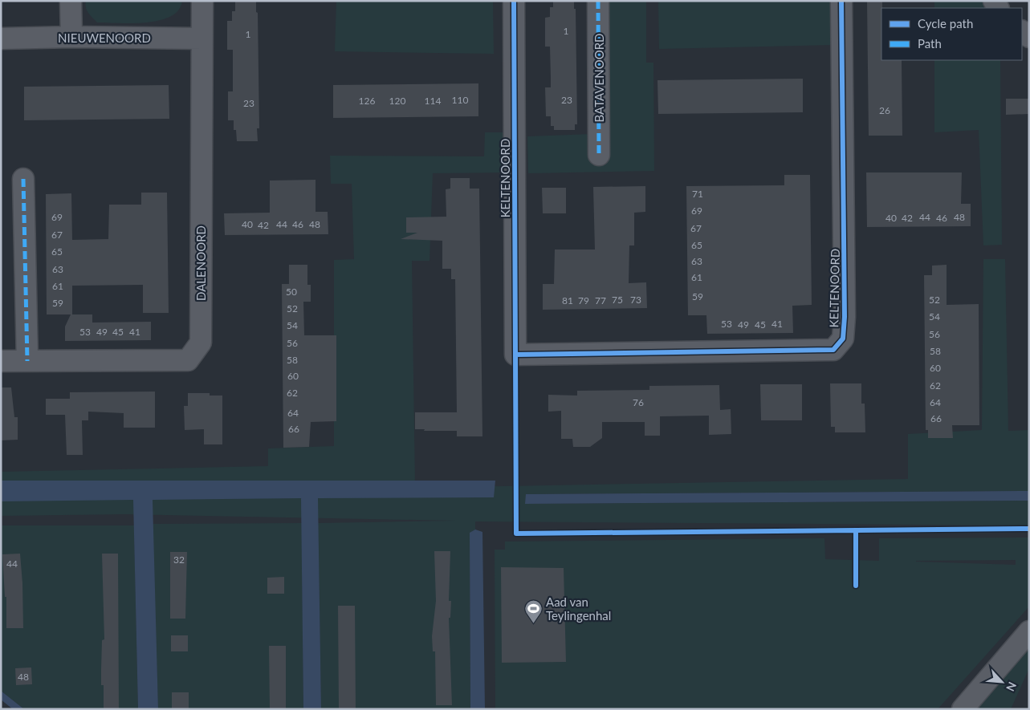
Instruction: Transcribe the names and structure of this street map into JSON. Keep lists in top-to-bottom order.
{
  "streets": {
    "street": [
      "NIEUWENOORD",
      "BATAVENOORD",
      "KELTENOORD",
      "DALENOORD"
    ]
  },
  "crossings": [
    ["NIEUWENOORD", "DALENOORD"]
  ],
  "places": {
    "sports": ["Aad van Teylingenhal"]
  },
  "house_numbers": [
    "1",
    "1",
    "110",
    "23",
    "126",
    "120",
    "114",
    "23",
    "26",
    "71",
    "69",
    "69",
    "44",
    "48",
    "40",
    "42",
    "46",
    "40",
    "44",
    "46",
    "48",
    "42",
    "67",
    "67",
    "65",
    "65",
    "63",
    "63",
    "61",
    "61",
    "50",
    "59",
    "75",
    "73",
    "52",
    "81",
    "79",
    "77",
    "59",
    "52",
    "54",
    "53",
    "41",
    "49",
    "45",
    "54",
    "53",
    "49",
    "45",
    "41",
    "56",
    "56",
    "58",
    "58",
    "60",
    "60",
    "62",
    "62",
    "76",
    "64",
    "64",
    "66",
    "66",
    "32",
    "44",
    "48"
  ],
  "legend": ["Cycle path", "Path"],
  "north": "bottom right"
}
